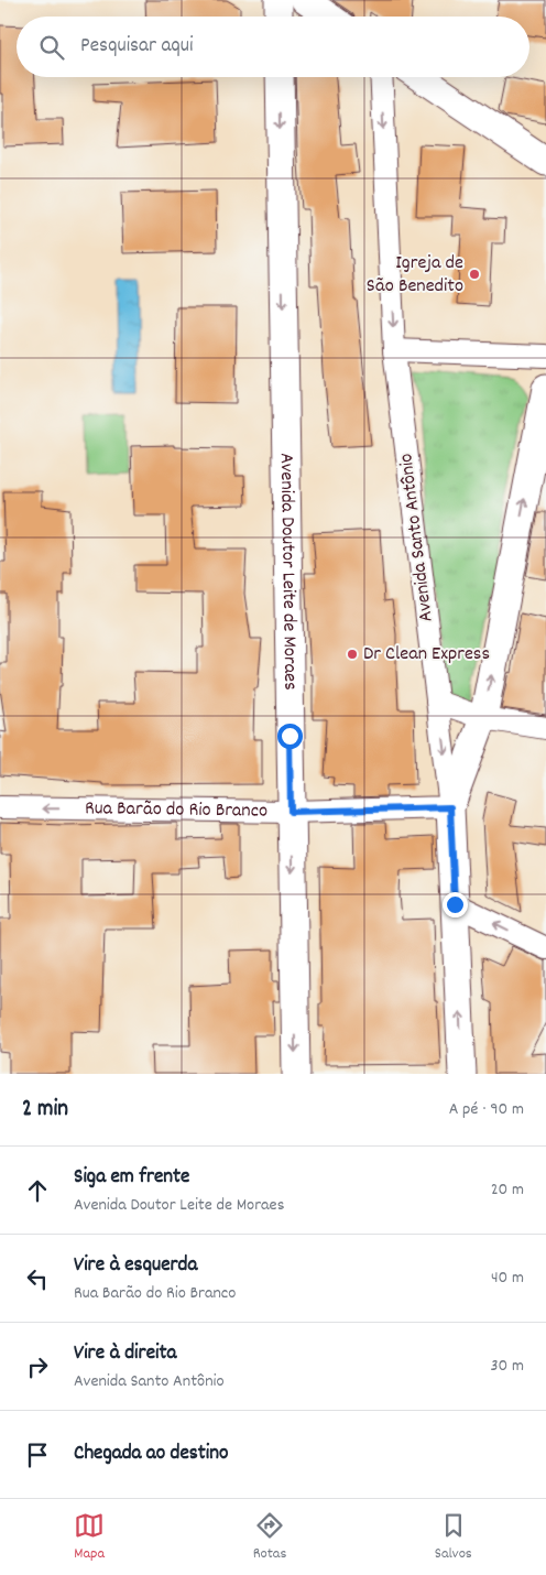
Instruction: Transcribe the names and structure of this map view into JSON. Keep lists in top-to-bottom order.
{
  "streets": {
    "street": ["Avenida Santo Antônio", "Avenida Doutor Leite de Moraes", "Rua Barão do Rio Branco"]
  },
  "crossings": [
    ["Avenida Santo Antônio", "Rua Barão do Rio Branco"],
    ["Avenida Doutor Leite de Moraes", "Rua Barão do Rio Branco"]
  ],
  "one_way": ["Rua Barão do Rio Branco"],
  "places": ["Igreja de São Benedito", "Dr Clean Express"],
  "page": {
    "search": "Pesquisar aqui",
    "heading": ["2 min", "A pé · 90 m"],
    "list": [
      ["Siga em frente", "Avenida Doutor Leite de Moraes", "20 m"],
      ["Vire à esquerda", "Rua Barão do Rio Branco", "40 m"],
      ["Vire à direita", "Avenida Santo Antônio", "30 m"],
      "Chegada ao destino"
    ],
    "nav": ["Mapa", "Rotas", "Salvos"]
  }
}
